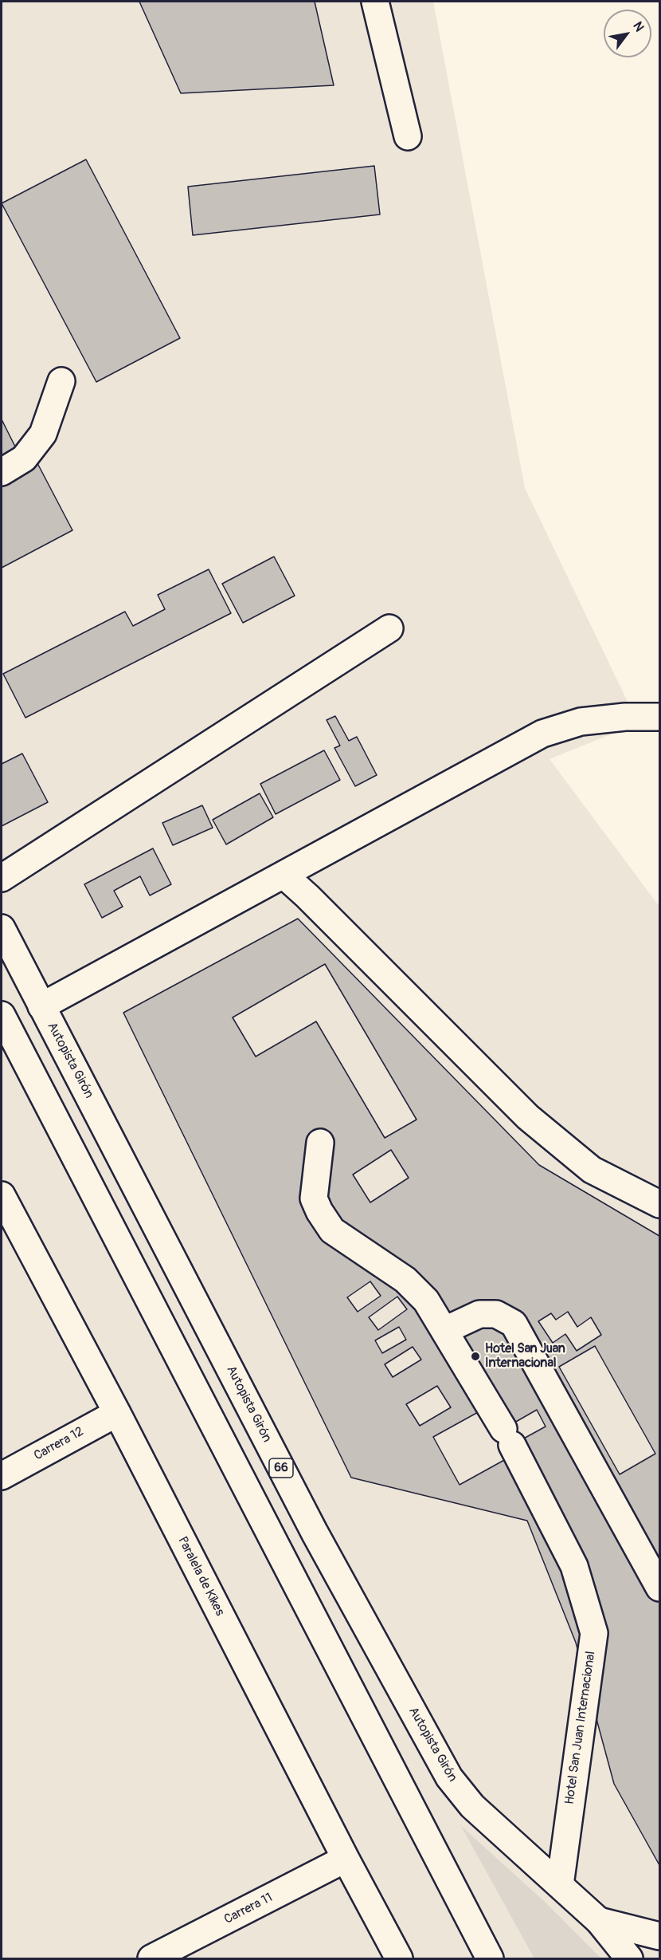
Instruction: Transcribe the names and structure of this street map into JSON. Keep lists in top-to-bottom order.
{
  "streets": {
    "main road": [
      "Autopista Girón",
      "Carrera 12",
      "66",
      "Paralela de Kikes",
      "Hotel San Juan Internacional",
      "Carrera 11"
    ]
  },
  "crossings": [
    ["Autopista Girón", "Hotel San Juan Internacional"],
    ["Carrera 12", "Paralela de Kikes"],
    ["Paralela de Kikes", "Carrera 11"]
  ],
  "places": ["Hotel San Juan Internacional"],
  "north": "top right"
}
